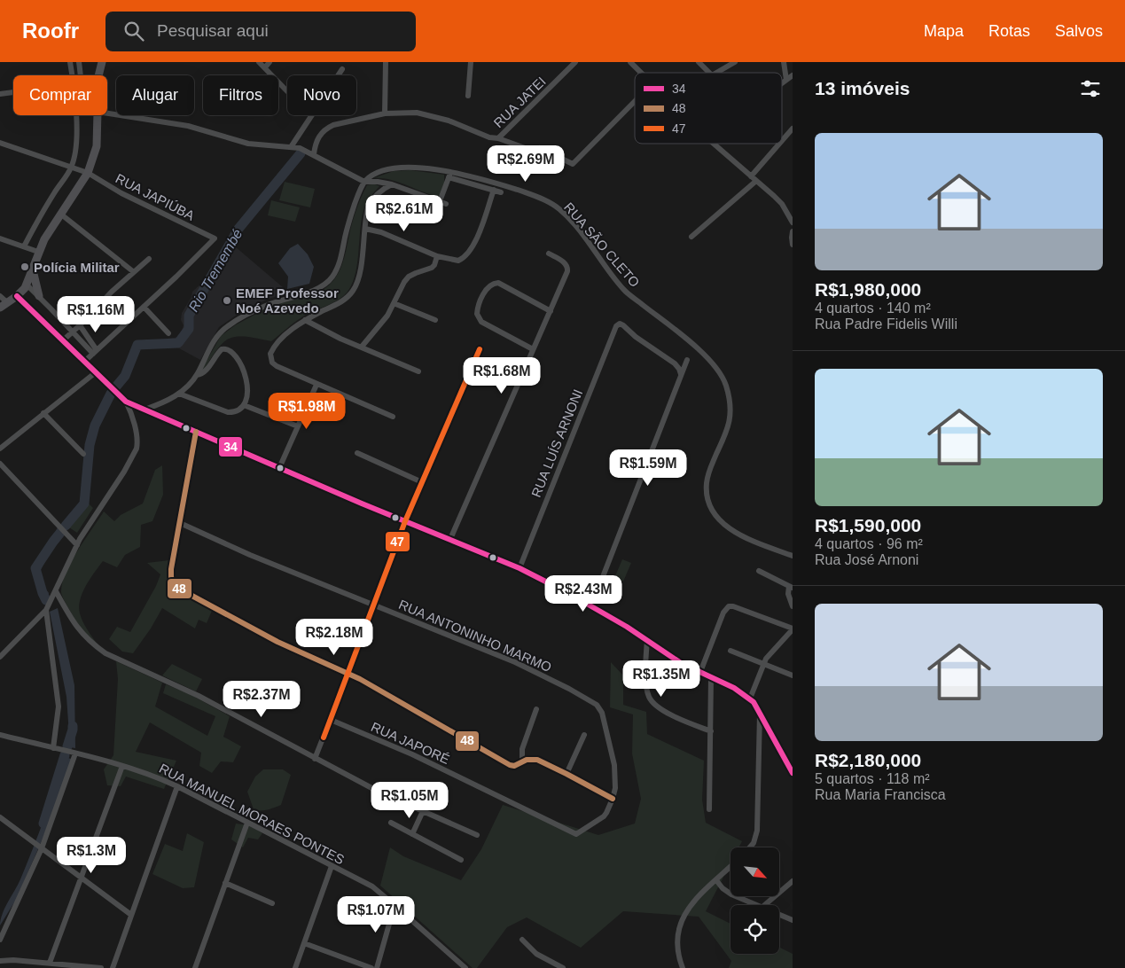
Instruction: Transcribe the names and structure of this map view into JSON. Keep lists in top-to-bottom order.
{
  "streets": {
    "street": [
      "RUA JATEI",
      "RUA JAPIÚBA",
      "RUA SÃO CLETO",
      "RUA LUÍS ARNONI",
      "RUA ANTONINHO MARMO",
      "RUA JAPORÉ",
      "RUA MANUEL MORAES PONTES"
    ]
  },
  "crossings": [
    ["RUA ANTONINHO MARMO", "RUA JAPORÉ"]
  ],
  "water": ["Rio Tremembé"],
  "places": ["Polícia Militar", "EMEF Professor Noé Azevedo"],
  "lines": ["transit line 34", "transit line 47", "transit line 48"],
  "legend": ["34", "48", "47"],
  "north": "bottom right",
  "page": {
    "header": "Roofr",
    "search": "Pesquisar aqui",
    "nav": ["Mapa", "Rotas", "Salvos"],
    "heading": "13 imóveis",
    "chip": [
      "Comprar",
      "Alugar",
      "Filtros",
      "Novo"
    ],
    "list": [
      {
        "name": "R$1,980,000",
        "note": "4 quartos · 140 m² · Rua Padre Fidelis Willi"
      },
      {
        "name": "R$1,590,000",
        "note": "4 quartos · 96 m² · Rua José Arnoni"
      },
      {
        "name": "R$2,180,000",
        "note": "5 quartos · 118 m² · Rua Maria Francisca"
      }
    ],
    "price": [
      "R$2.69M",
      "R$2.61M",
      "R$1.16M",
      "R$1.68M",
      "R$1.98M",
      "R$1.59M",
      "R$2.43M",
      "R$2.18M",
      "R$1.35M",
      "R$2.37M",
      "R$1.05M",
      "R$1.3M",
      "R$1.07M"
    ]
  }
}
